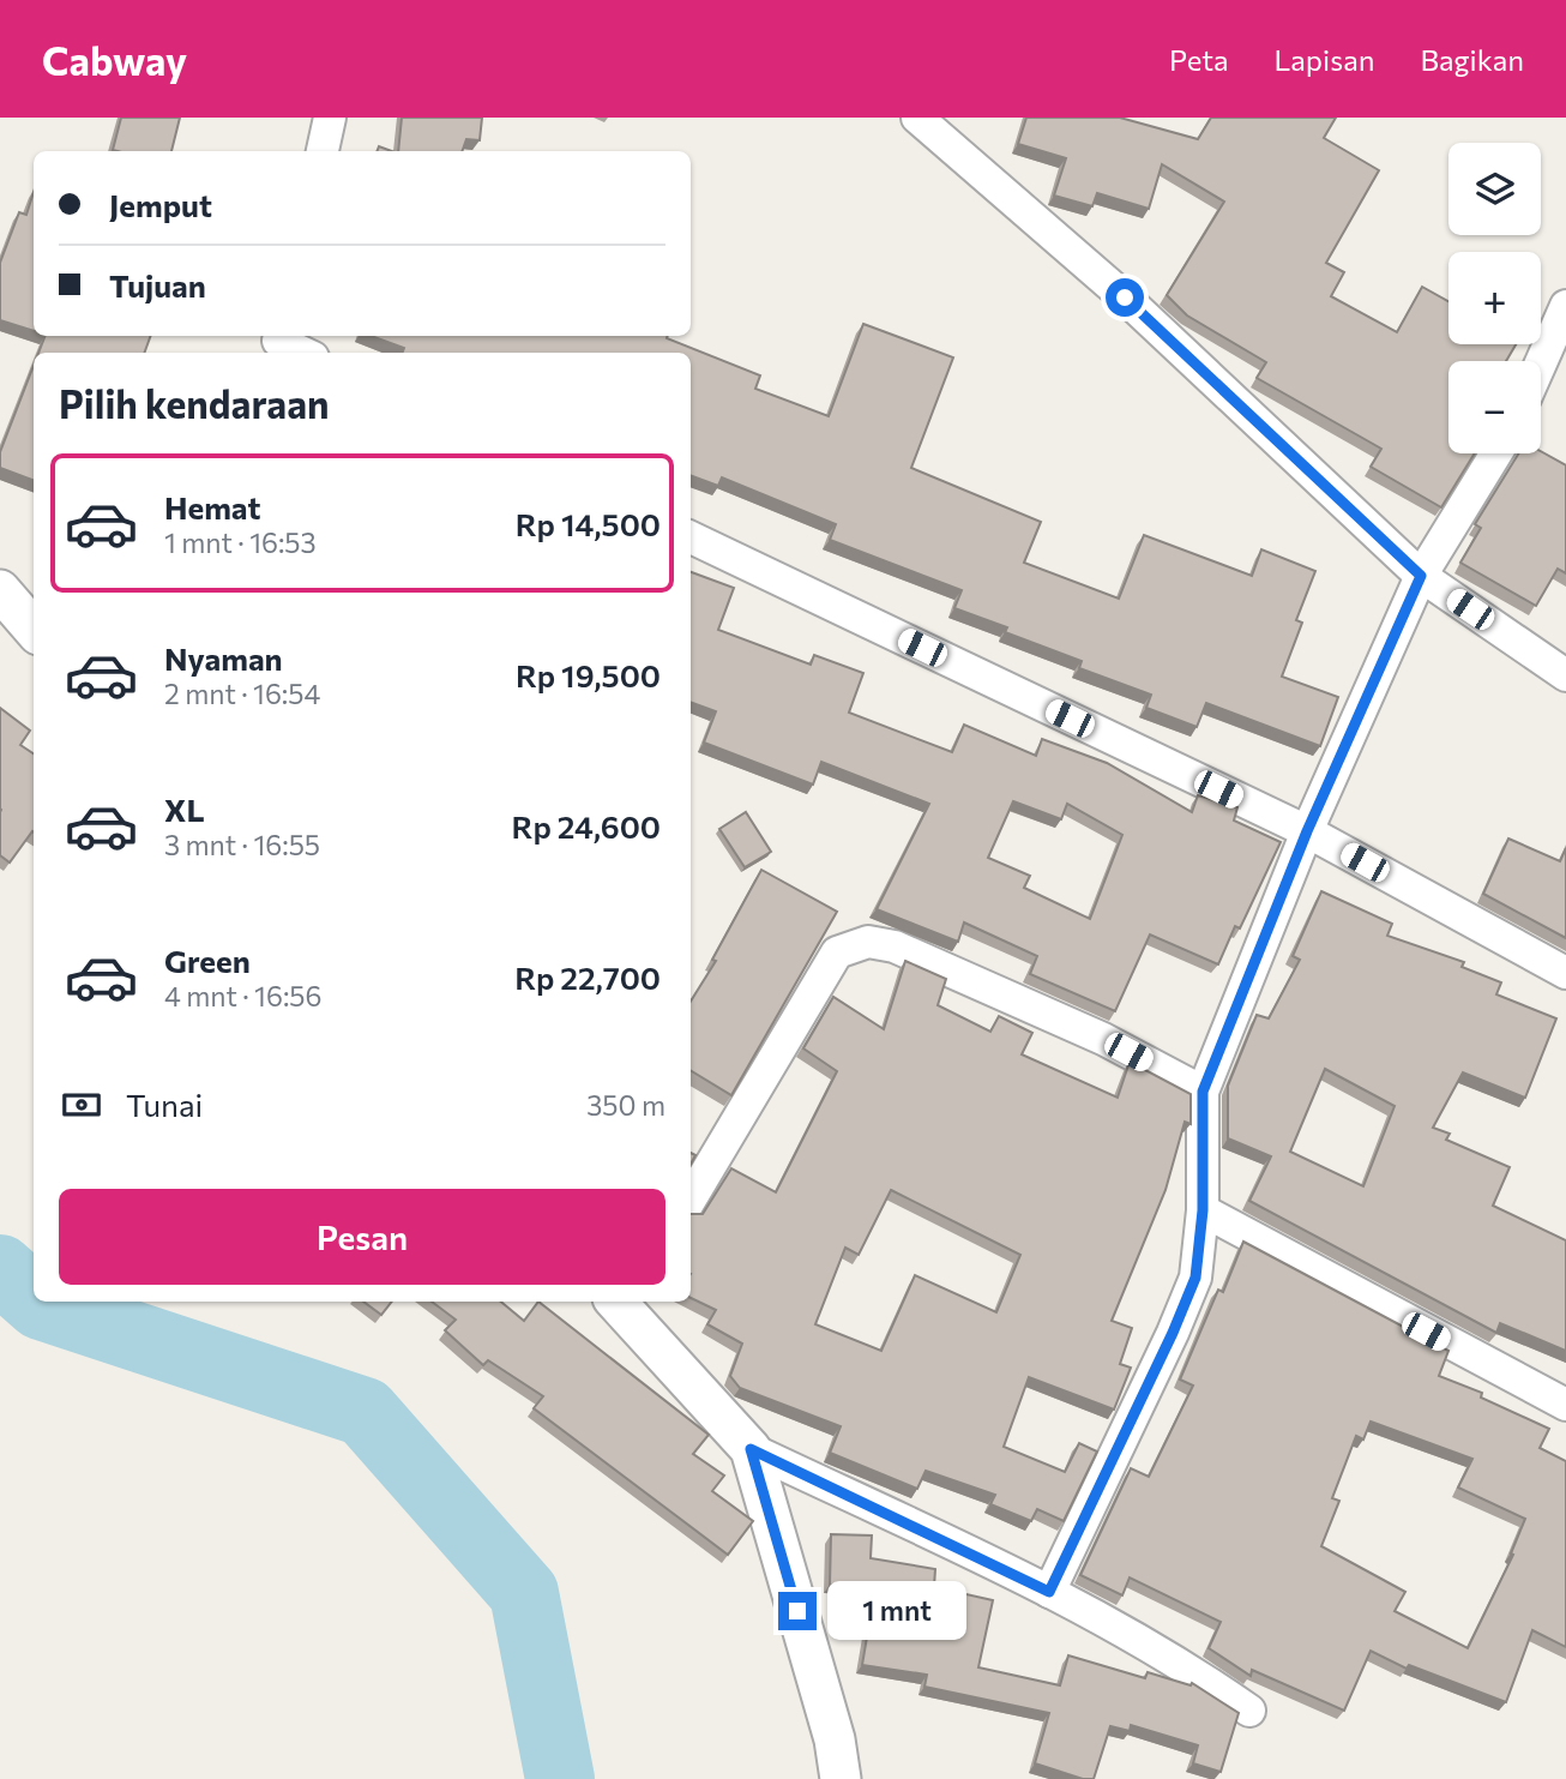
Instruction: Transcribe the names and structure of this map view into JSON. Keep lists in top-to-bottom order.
{
  "page": {
    "header": "Cabway",
    "nav": ["Peta", "Lapisan", "Bagikan"],
    "map_buttons": ["+", "−"],
    "banner": ["Jemput", "Tujuan"],
    "heading": "Pilih kendaraan",
    "list": [
      {
        "name": "Hemat",
        "note": "1 mnt · 16:53",
        "value": "Rp 14,500"
      },
      {
        "name": "Nyaman",
        "note": "2 mnt · 16:54",
        "value": "Rp 19,500"
      },
      {
        "name": "XL",
        "note": "3 mnt · 16:55",
        "value": "Rp 24,600"
      },
      {
        "name": "Green",
        "note": "4 mnt · 16:56",
        "value": "Rp 22,700"
      }
    ],
    "pay": ["Tunai", "350 m"],
    "buttons": "Pesan",
    "bubble": "1 mnt"
  }
}
